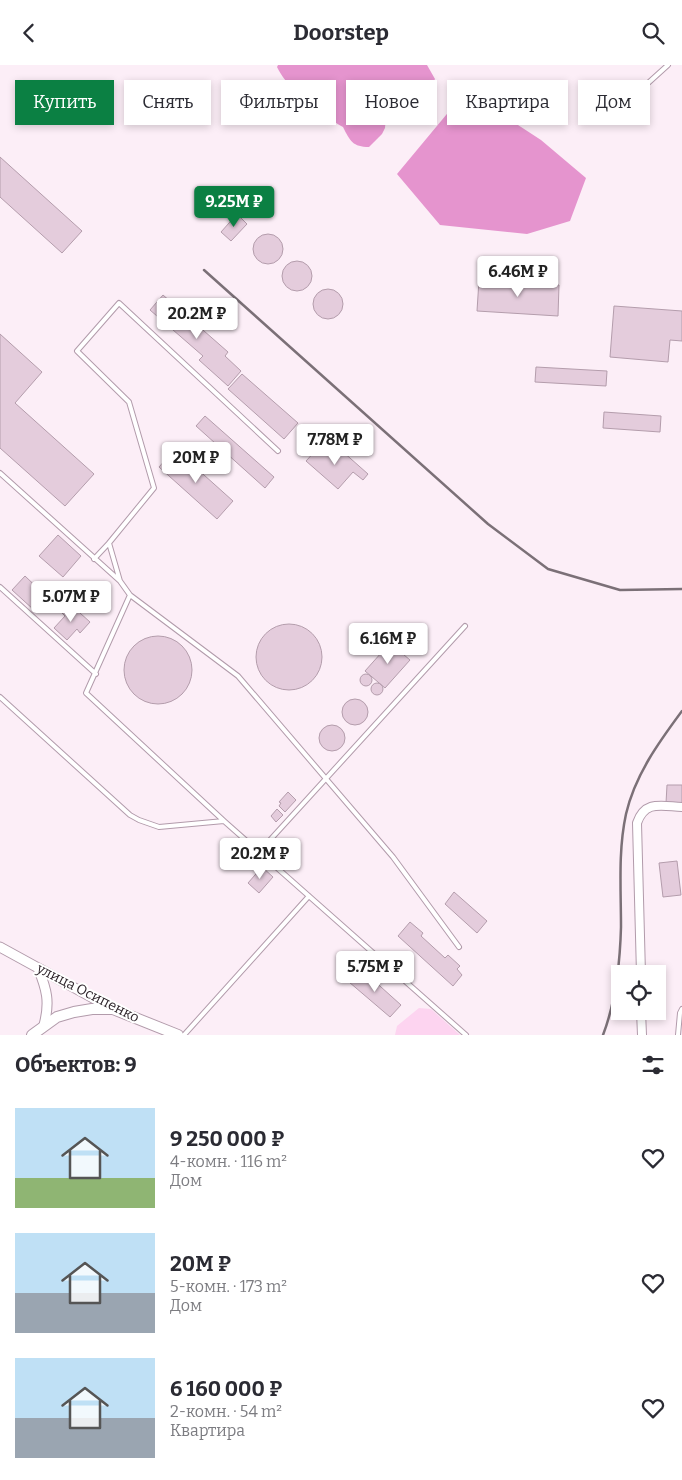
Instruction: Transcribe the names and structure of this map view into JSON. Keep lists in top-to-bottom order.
{
  "streets": {
    "main road": ["улица Осипенко"]
  },
  "page": {
    "header": "Doorstep",
    "chip": [
      "Купить",
      "Снять",
      "Фильтры",
      "Новое",
      "Квартира",
      "Дом"
    ],
    "price": [
      "9.25M ₽",
      "6.46M ₽",
      "20.2M ₽",
      "7.78M ₽",
      "20M ₽",
      "5.07M ₽",
      "6.16M ₽",
      "20.2M ₽",
      "5.75M ₽"
    ],
    "heading": "Объектов: 9",
    "list": [
      {
        "name": "9 250 000 ₽",
        "note": "4-комн. · 116 m² · Дом"
      },
      {
        "name": "20M ₽",
        "note": "5-комн. · 173 m² · Дом"
      },
      {
        "name": "6 160 000 ₽",
        "note": "2-комн. · 54 m² · Квартира"
      }
    ]
  }
}
